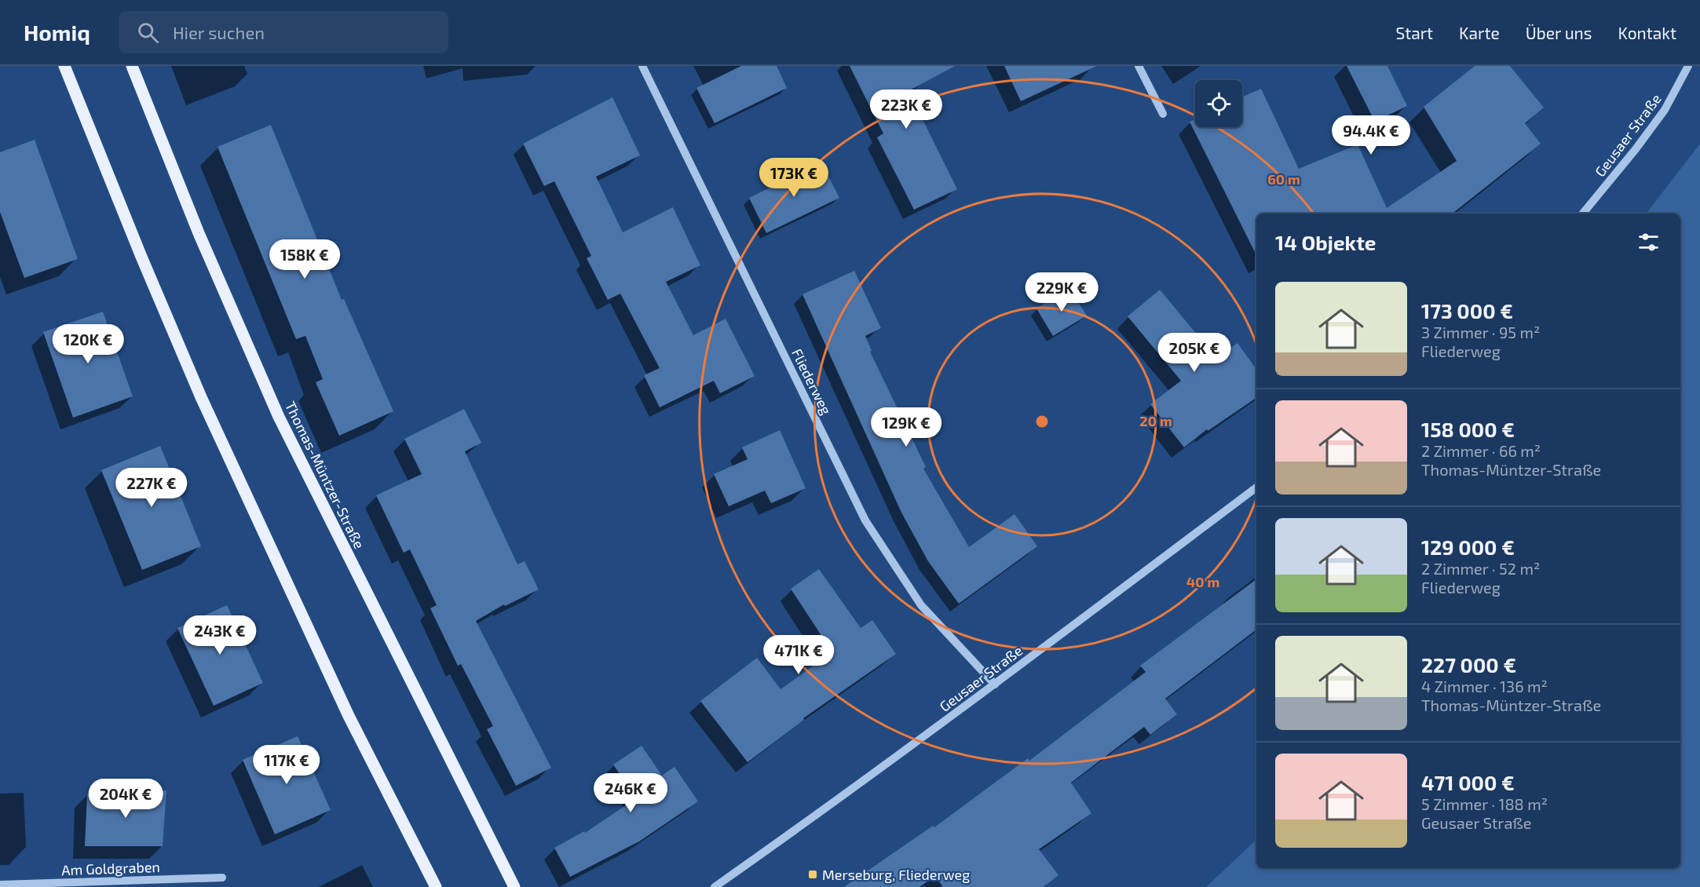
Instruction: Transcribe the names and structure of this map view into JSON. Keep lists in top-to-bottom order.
{
  "streets": {
    "main road": ["Thomas-Müntzer-Straße"],
    "street": ["Geusaer Straße", "Fliederweg", "Am Goldgraben"]
  },
  "crossings": [
    ["Geusaer Straße", "Fliederweg"]
  ],
  "places": {
    "transit": ["Merseburg, Fliederweg"]
  },
  "page": {
    "header": "Homiq",
    "search": "Hier suchen",
    "nav": [
      "Start",
      "Karte",
      "Über uns",
      "Kontakt"
    ],
    "price": [
      "223K €",
      "94.4K €",
      "173K €",
      "158K €",
      "229K €",
      "120K €",
      "205K €",
      "129K €",
      "227K €",
      "243K €",
      "471K €",
      "117K €",
      "246K €",
      "204K €"
    ],
    "heading": "14 Objekte",
    "list": [
      {
        "name": "173 000 €",
        "note": "3 Zimmer · 95 m² · Fliederweg"
      },
      {
        "name": "158 000 €",
        "note": "2 Zimmer · 66 m² · Thomas-Müntzer-Straße"
      },
      {
        "name": "129 000 €",
        "note": "2 Zimmer · 52 m² · Fliederweg"
      },
      {
        "name": "227 000 €",
        "note": "4 Zimmer · 136 m² · Thomas-Müntzer-Straße"
      },
      {
        "name": "471 000 €",
        "note": "5 Zimmer · 188 m² · Geusaer Straße"
      }
    ]
  },
  "rings": ["60 m", "20 m", "40 m"]
}
